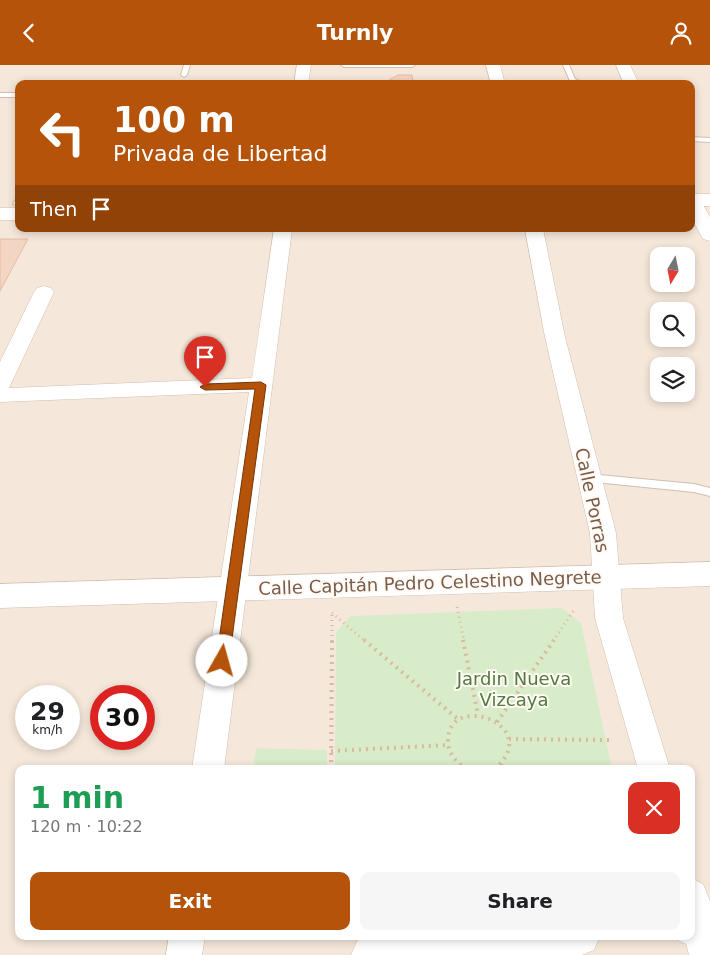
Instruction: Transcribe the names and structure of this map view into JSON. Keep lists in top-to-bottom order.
{
  "streets": {
    "street": ["Calle Porras", "Calle Capitán Pedro Celestino Negrete"]
  },
  "crossings": [
    ["Calle Porras", "Calle Capitán Pedro Celestino Negrete"]
  ],
  "parks": ["Jardin Nueva Vizcaya"],
  "north": "bottom",
  "page": {
    "header": "Turnly",
    "turn": ["100 m", "Privada de Libertad"],
    "then": "Then",
    "speed": "29 km/h",
    "limit": "30",
    "heading": ["1 min", "120 m · 10:22"],
    "buttons": ["Exit", "Share"]
  }
}
